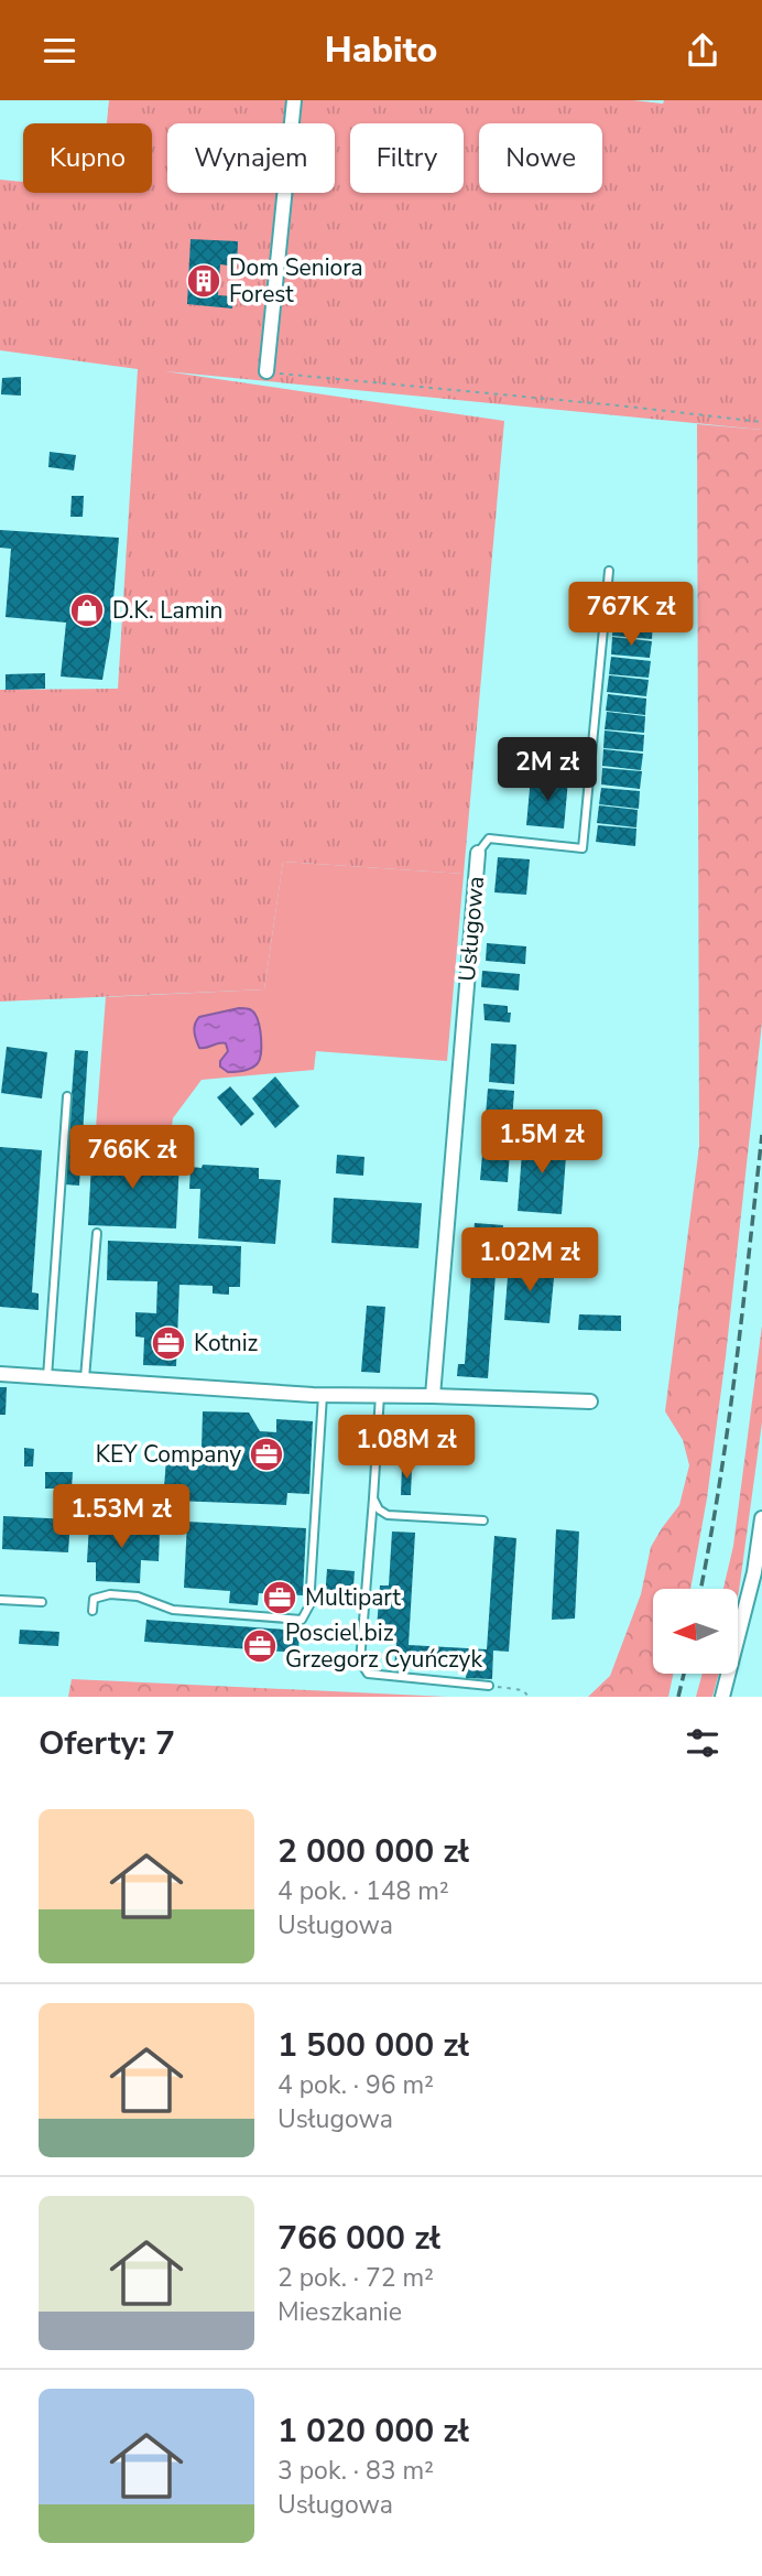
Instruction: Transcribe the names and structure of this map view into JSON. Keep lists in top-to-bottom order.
{
  "streets": {
    "street": ["Usługowa"]
  },
  "places": {
    "building": ["Dom Seniora Forest"],
    "shop": ["D.K. Lamin"],
    "office": [
      "Kotniz",
      "KEY Company",
      "Multipart",
      "Posciel.biz Grzegorz Cyuńczyk"
    ]
  },
  "north": "left",
  "page": {
    "header": "Habito",
    "chip": [
      "Kupno",
      "Wynajem",
      "Filtry",
      "Nowe"
    ],
    "price": [
      "767K zł",
      "2M zł",
      "1.5M zł",
      "766K zł",
      "1.02M zł",
      "1.08M zł",
      "1.53M zł"
    ],
    "heading": "Oferty: 7",
    "list": [
      {
        "name": "2 000 000 zł",
        "note": "4 pok. · 148 m² · Usługowa"
      },
      {
        "name": "1 500 000 zł",
        "note": "4 pok. · 96 m² · Usługowa"
      },
      {
        "name": "766 000 zł",
        "note": "2 pok. · 72 m² · Mieszkanie"
      },
      {
        "name": "1 020 000 zł",
        "note": "3 pok. · 83 m² · Usługowa"
      }
    ]
  }
}
